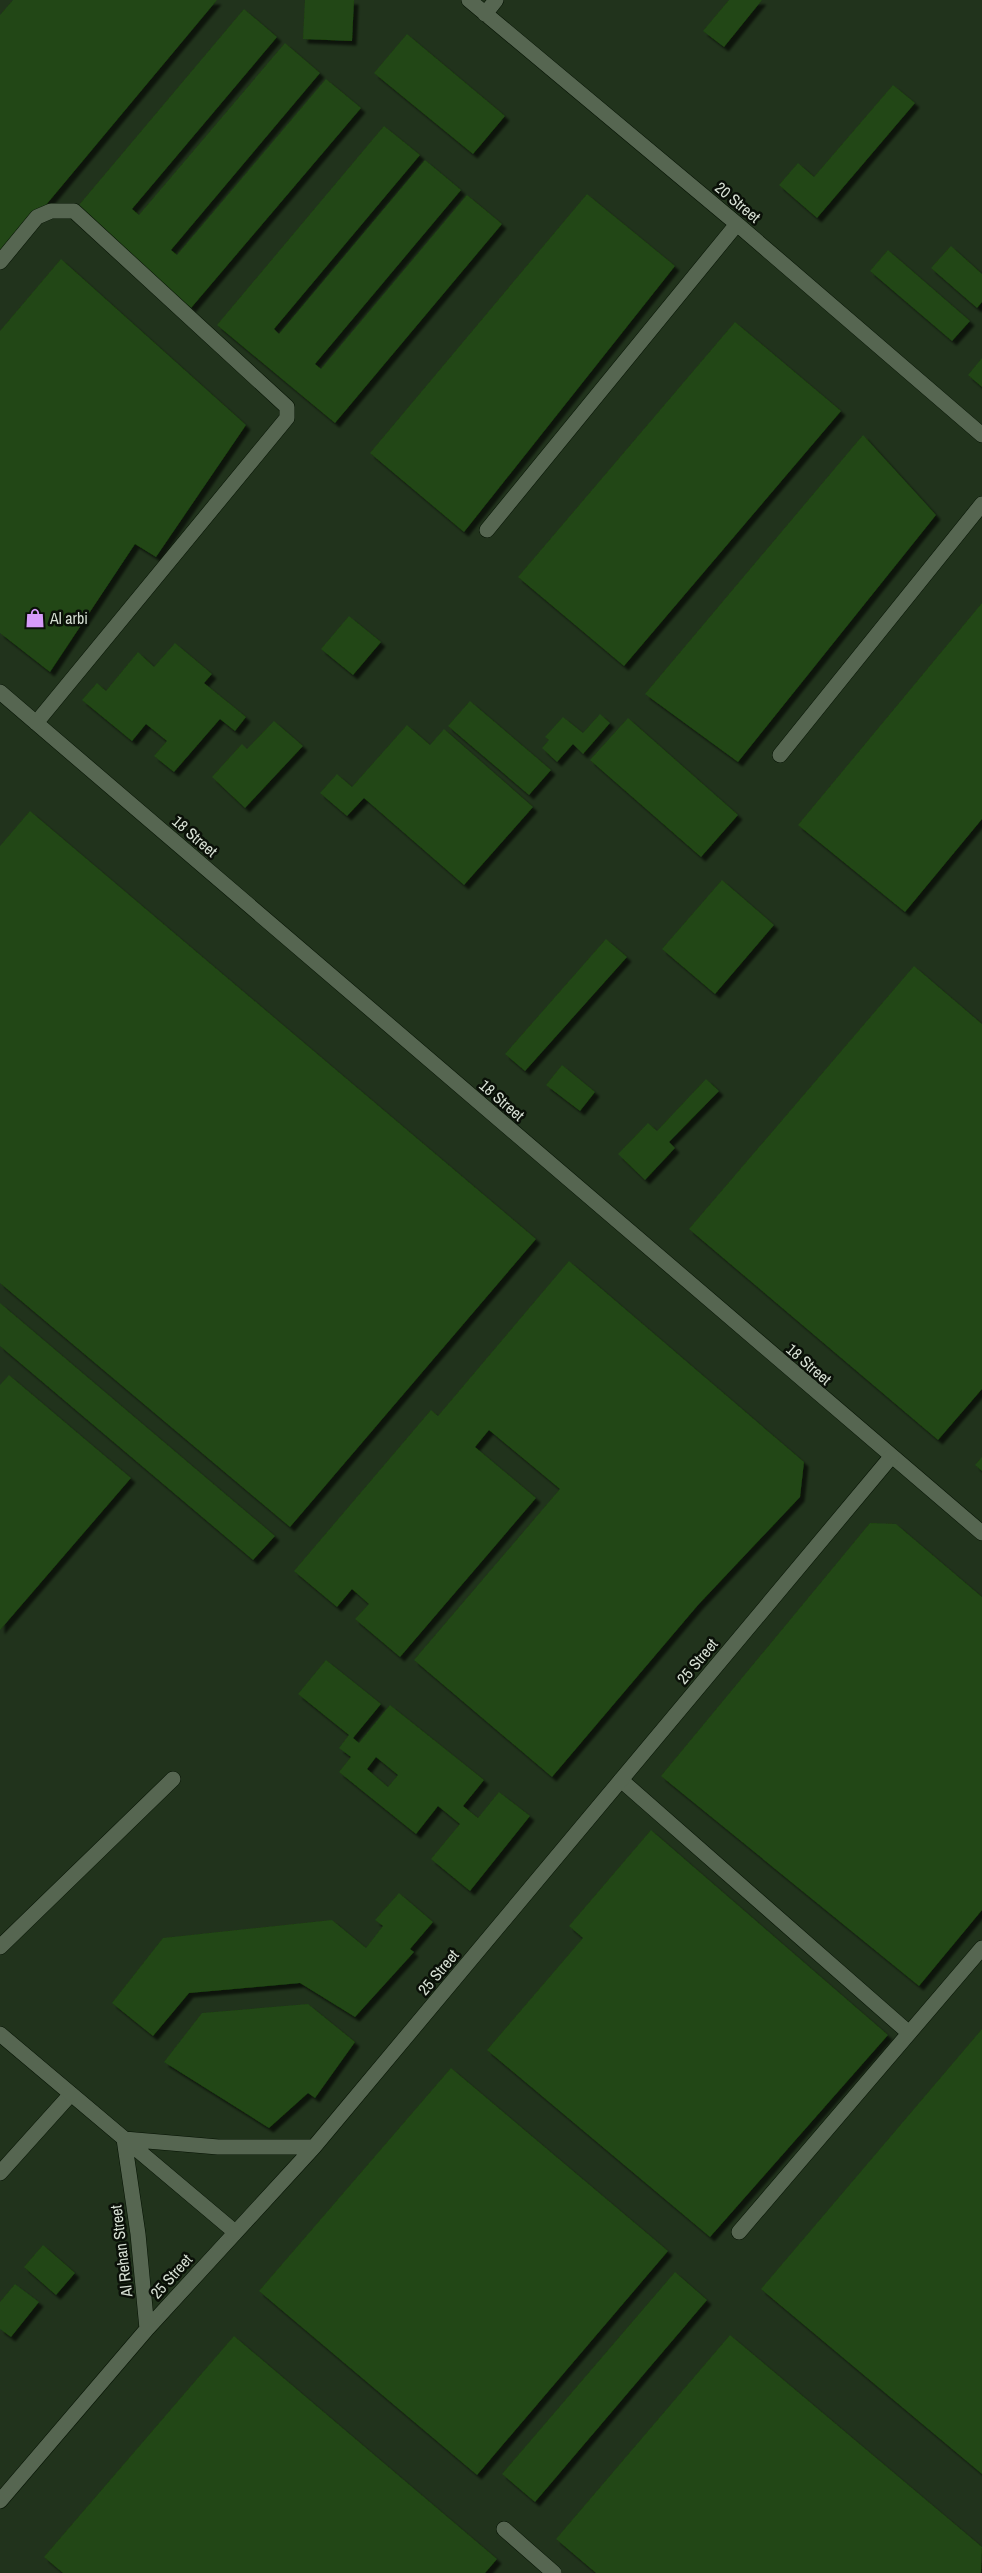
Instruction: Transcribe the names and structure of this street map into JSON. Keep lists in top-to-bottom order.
{
  "streets": {
    "street": [
      "20 Street",
      "18 Street",
      "25 Street",
      "Al Rehan Street"
    ]
  },
  "crossings": [
    ["18 Street", "25 Street"],
    ["25 Street", "Al Rehan Street"]
  ],
  "places": {
    "shop": ["Al arbi"]
  }
}
